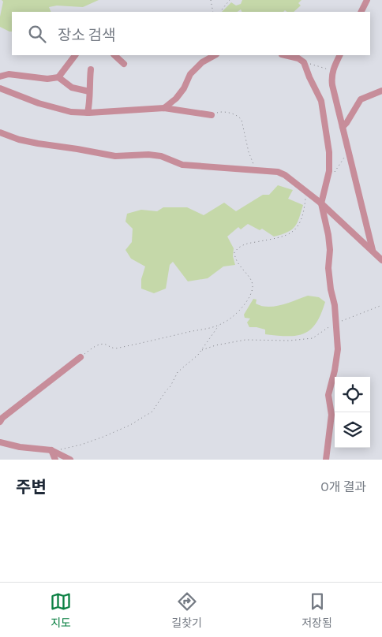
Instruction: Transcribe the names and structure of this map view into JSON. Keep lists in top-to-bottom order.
{
  "page": {
    "search": "장소 검색",
    "heading": ["주변", "0개 결과"],
    "nav": ["지도", "길찾기", "저장됨"]
  }
}
